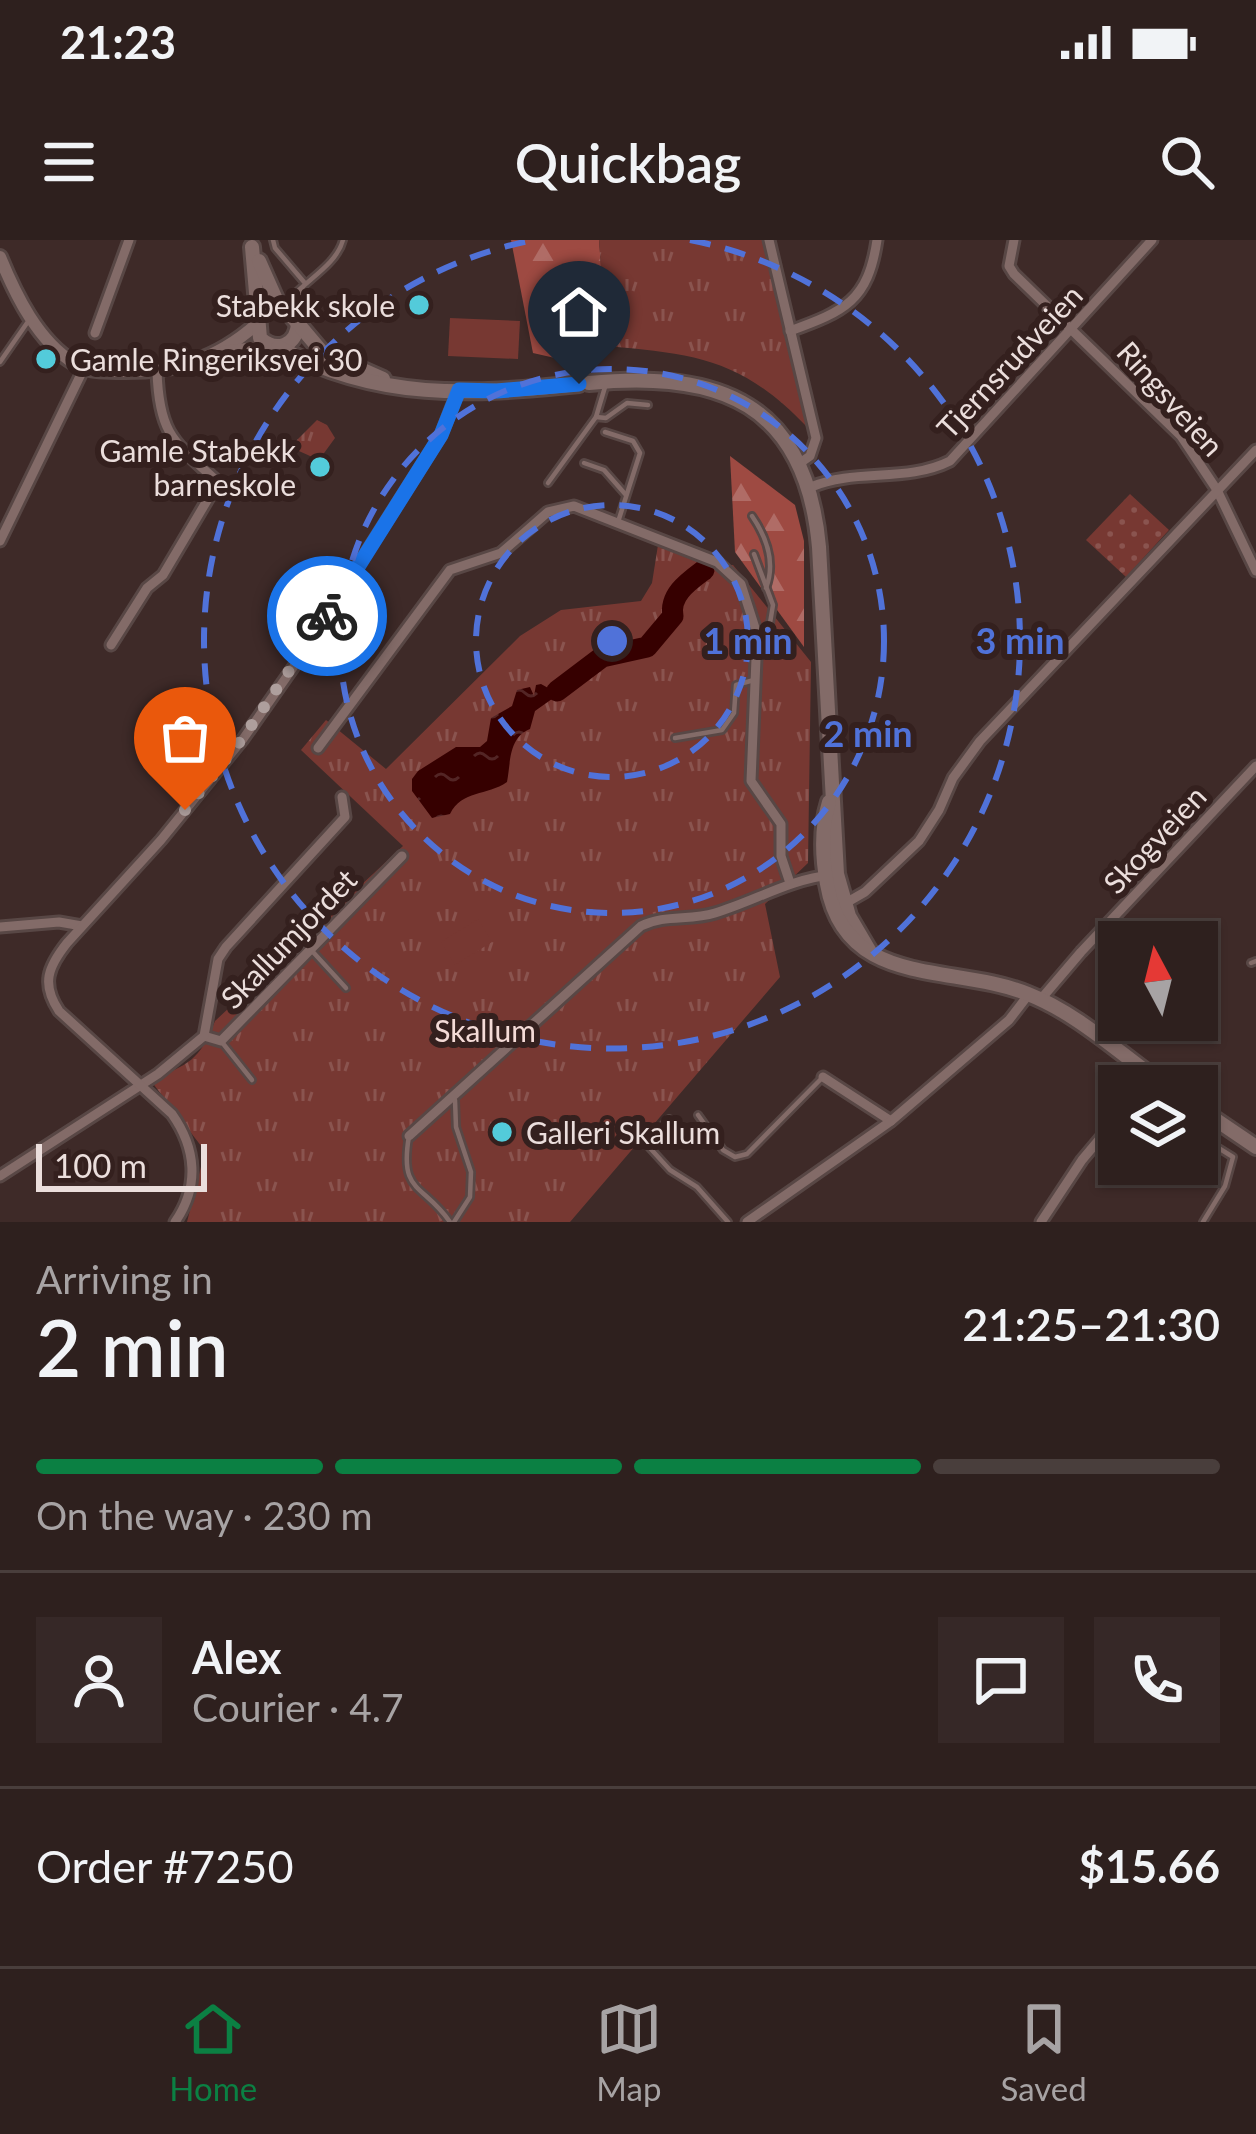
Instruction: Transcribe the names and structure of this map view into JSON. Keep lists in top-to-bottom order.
{
  "streets": {
    "street": [
      "Tjernsrudveien",
      "Ringsveien",
      "Skogveien",
      "Skallumjordet"
    ]
  },
  "crossings": [
    ["Tjernsrudveien", "Ringsveien"]
  ],
  "parks": ["Skallum"],
  "places": [
    "Stabekk skole",
    "Gamle Ringeriksvei 30",
    "Gamle Stabekk barneskole",
    "Galleri Skallum"
  ],
  "scale_bar": "100 m",
  "north": "top",
  "page": {
    "status": "21:23",
    "header": "Quickbag",
    "scale": "100 m",
    "heading": ["2 min", "Arriving in", "21:25–21:30"],
    "panel": [
      "Alex",
      "Courier · 4.7",
      "Order #7250",
      "$15.66"
    ],
    "bar": "On the way · 230 m",
    "tabs": ["Home", "Map", "Saved"]
  },
  "rings": ["1 min", "3 min", "2 min"]
}
